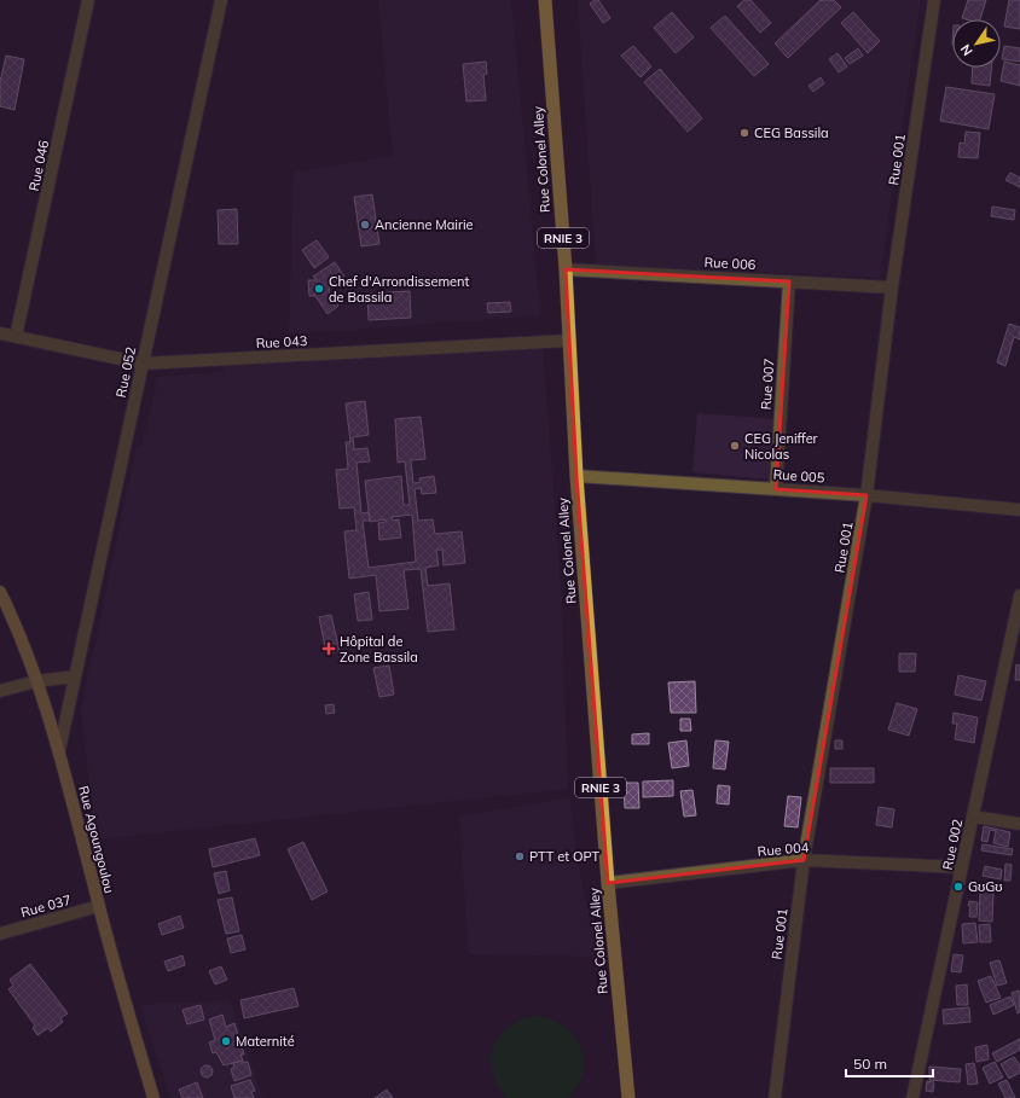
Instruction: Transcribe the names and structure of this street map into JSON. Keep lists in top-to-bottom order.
{
  "streets": {
    "highway": ["Rue Colonel Alley", "RNIE 3"],
    "main road": ["Rue Agoungoulou"],
    "street": [
      "Rue 001",
      "Rue 046",
      "Rue 006",
      "Rue 043",
      "Rue 052",
      "Rue 007",
      "Rue 005",
      "Rue 002",
      "Rue 004",
      "Rue 037"
    ]
  },
  "crossings": [
    ["Rue Colonel Alley", "Rue 006"],
    ["Rue Colonel Alley", "Rue 043"],
    ["Rue Colonel Alley", "Rue 005"],
    ["Rue Colonel Alley", "Rue 004"],
    ["Rue 001", "Rue 006"],
    ["Rue 001", "Rue 005"],
    ["Rue 001", "Rue 004"],
    ["Rue 046", "Rue 043"],
    ["Rue 006", "Rue 007"],
    ["Rue 043", "Rue 052"],
    ["Rue 052", "Rue Agoungoulou"],
    ["Rue 007", "Rue 005"],
    ["Rue Agoungoulou", "Rue 037"],
    ["Rue 002", "Rue 004"]
  ],
  "places": {
    "other": [
      "CEG Bassila",
      "Ancienne Mairie",
      "Chef d'Arrondissement de Bassila",
      "CEG Jeniffer Nicolas",
      "PTT et OPT",
      "GʊGʊ",
      "Maternité"
    ],
    "health": ["Hôpital de Zone Bassila"]
  },
  "scale_bar": "50 m",
  "north": "bottom left"
}
